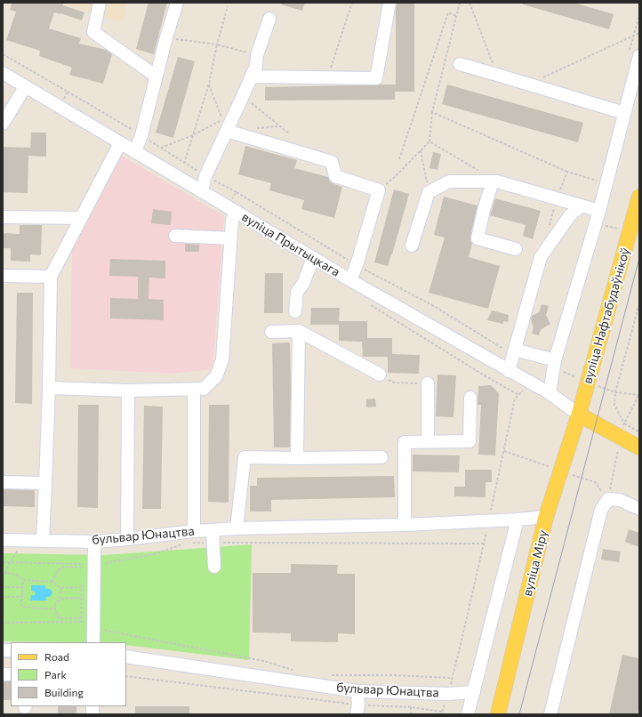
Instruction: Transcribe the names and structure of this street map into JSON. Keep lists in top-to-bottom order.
{
  "streets": {
    "main road": ["вуліца Нафтабудаўнікоў", "вуліца Міру"],
    "street": ["вуліца Прытыцкага", "бульвар Юнацтва"]
  },
  "crossings": [
    ["вуліца Прытыцкага", "вуліца Нафтабудаўнікоў"],
    ["вуліца Прытыцкага", "вуліца Міру"],
    ["вуліца Нафтабудаўнікоў", "вуліца Міру"],
    ["бульвар Юнацтва", "вуліца Міру"]
  ],
  "legend": ["Road", "Park", "Building"]
}
